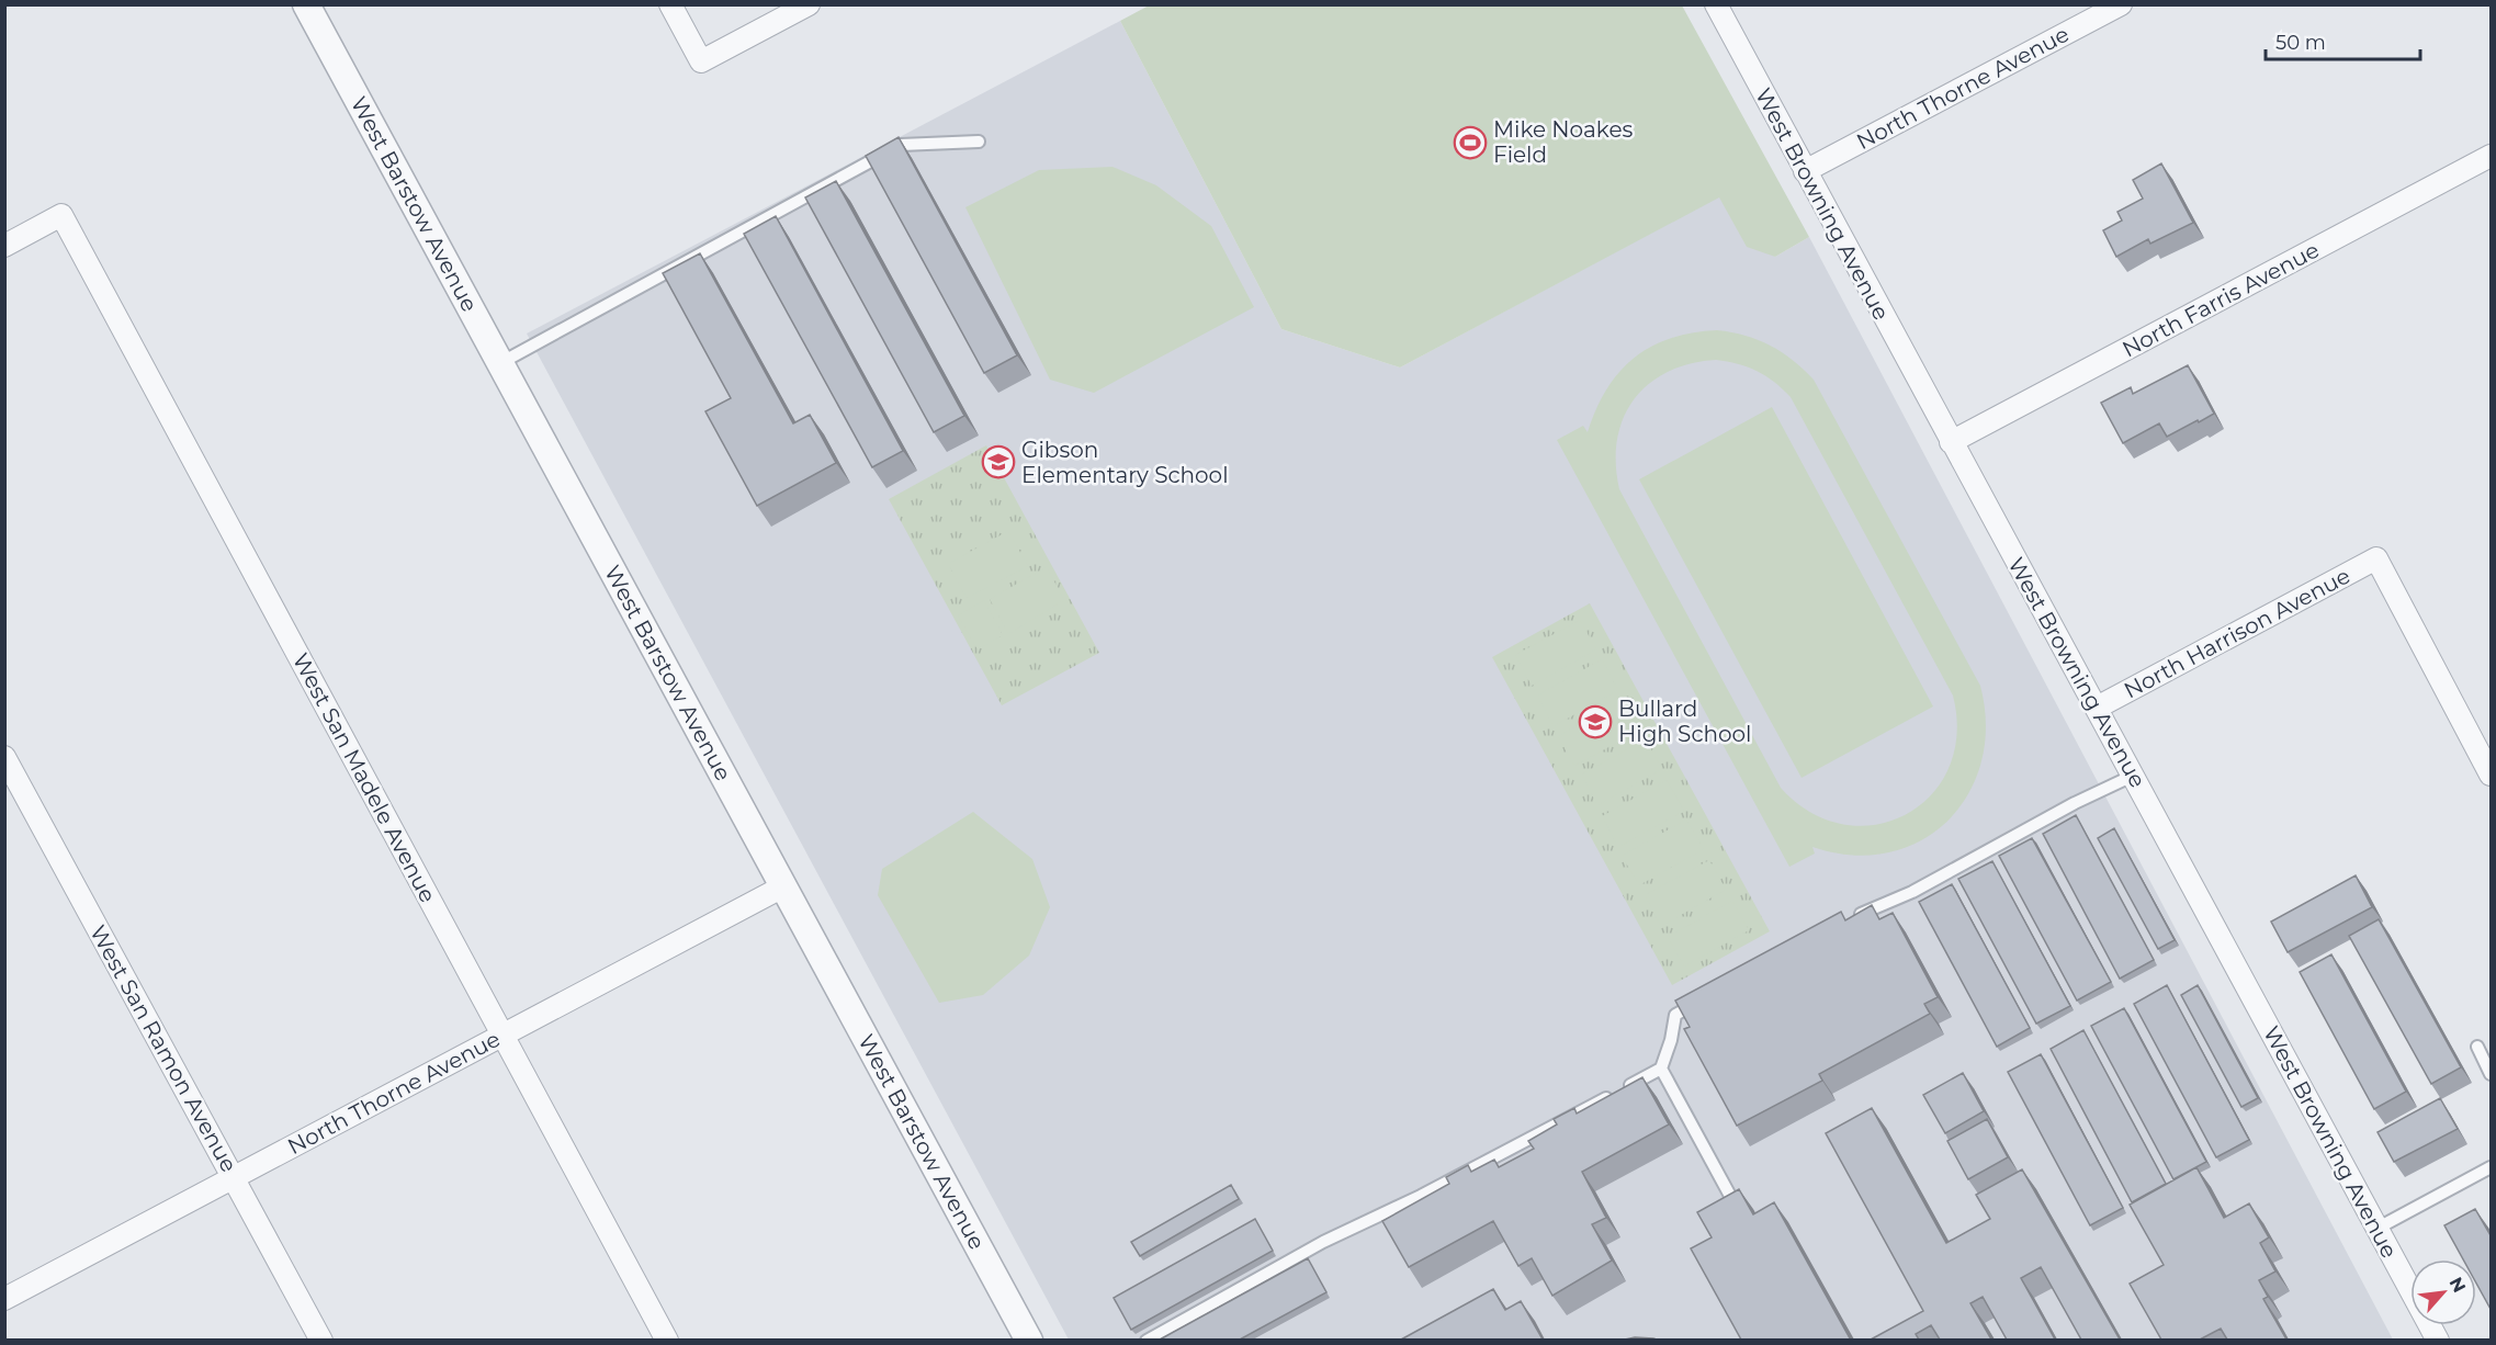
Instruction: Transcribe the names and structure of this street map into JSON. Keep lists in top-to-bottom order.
{
  "streets": {
    "street": [
      "North Thorne Avenue",
      "West Barstow Avenue",
      "West Browning Avenue",
      "North Farris Avenue",
      "North Harrison Avenue",
      "West San Madele Avenue",
      "West San Ramon Avenue"
    ]
  },
  "crossings": [
    ["North Thorne Avenue", "West Barstow Avenue"],
    ["North Thorne Avenue", "West Browning Avenue"],
    ["North Thorne Avenue", "West San Madele Avenue"],
    ["North Thorne Avenue", "West San Ramon Avenue"],
    ["West Browning Avenue", "North Farris Avenue"],
    ["West Browning Avenue", "North Harrison Avenue"]
  ],
  "places": {
    "sports": ["Mike Noakes Field"],
    "school or university": ["Gibson Elementary School", "Bullard High School"]
  },
  "scale_bar": "50 m",
  "north": "top right"
}
